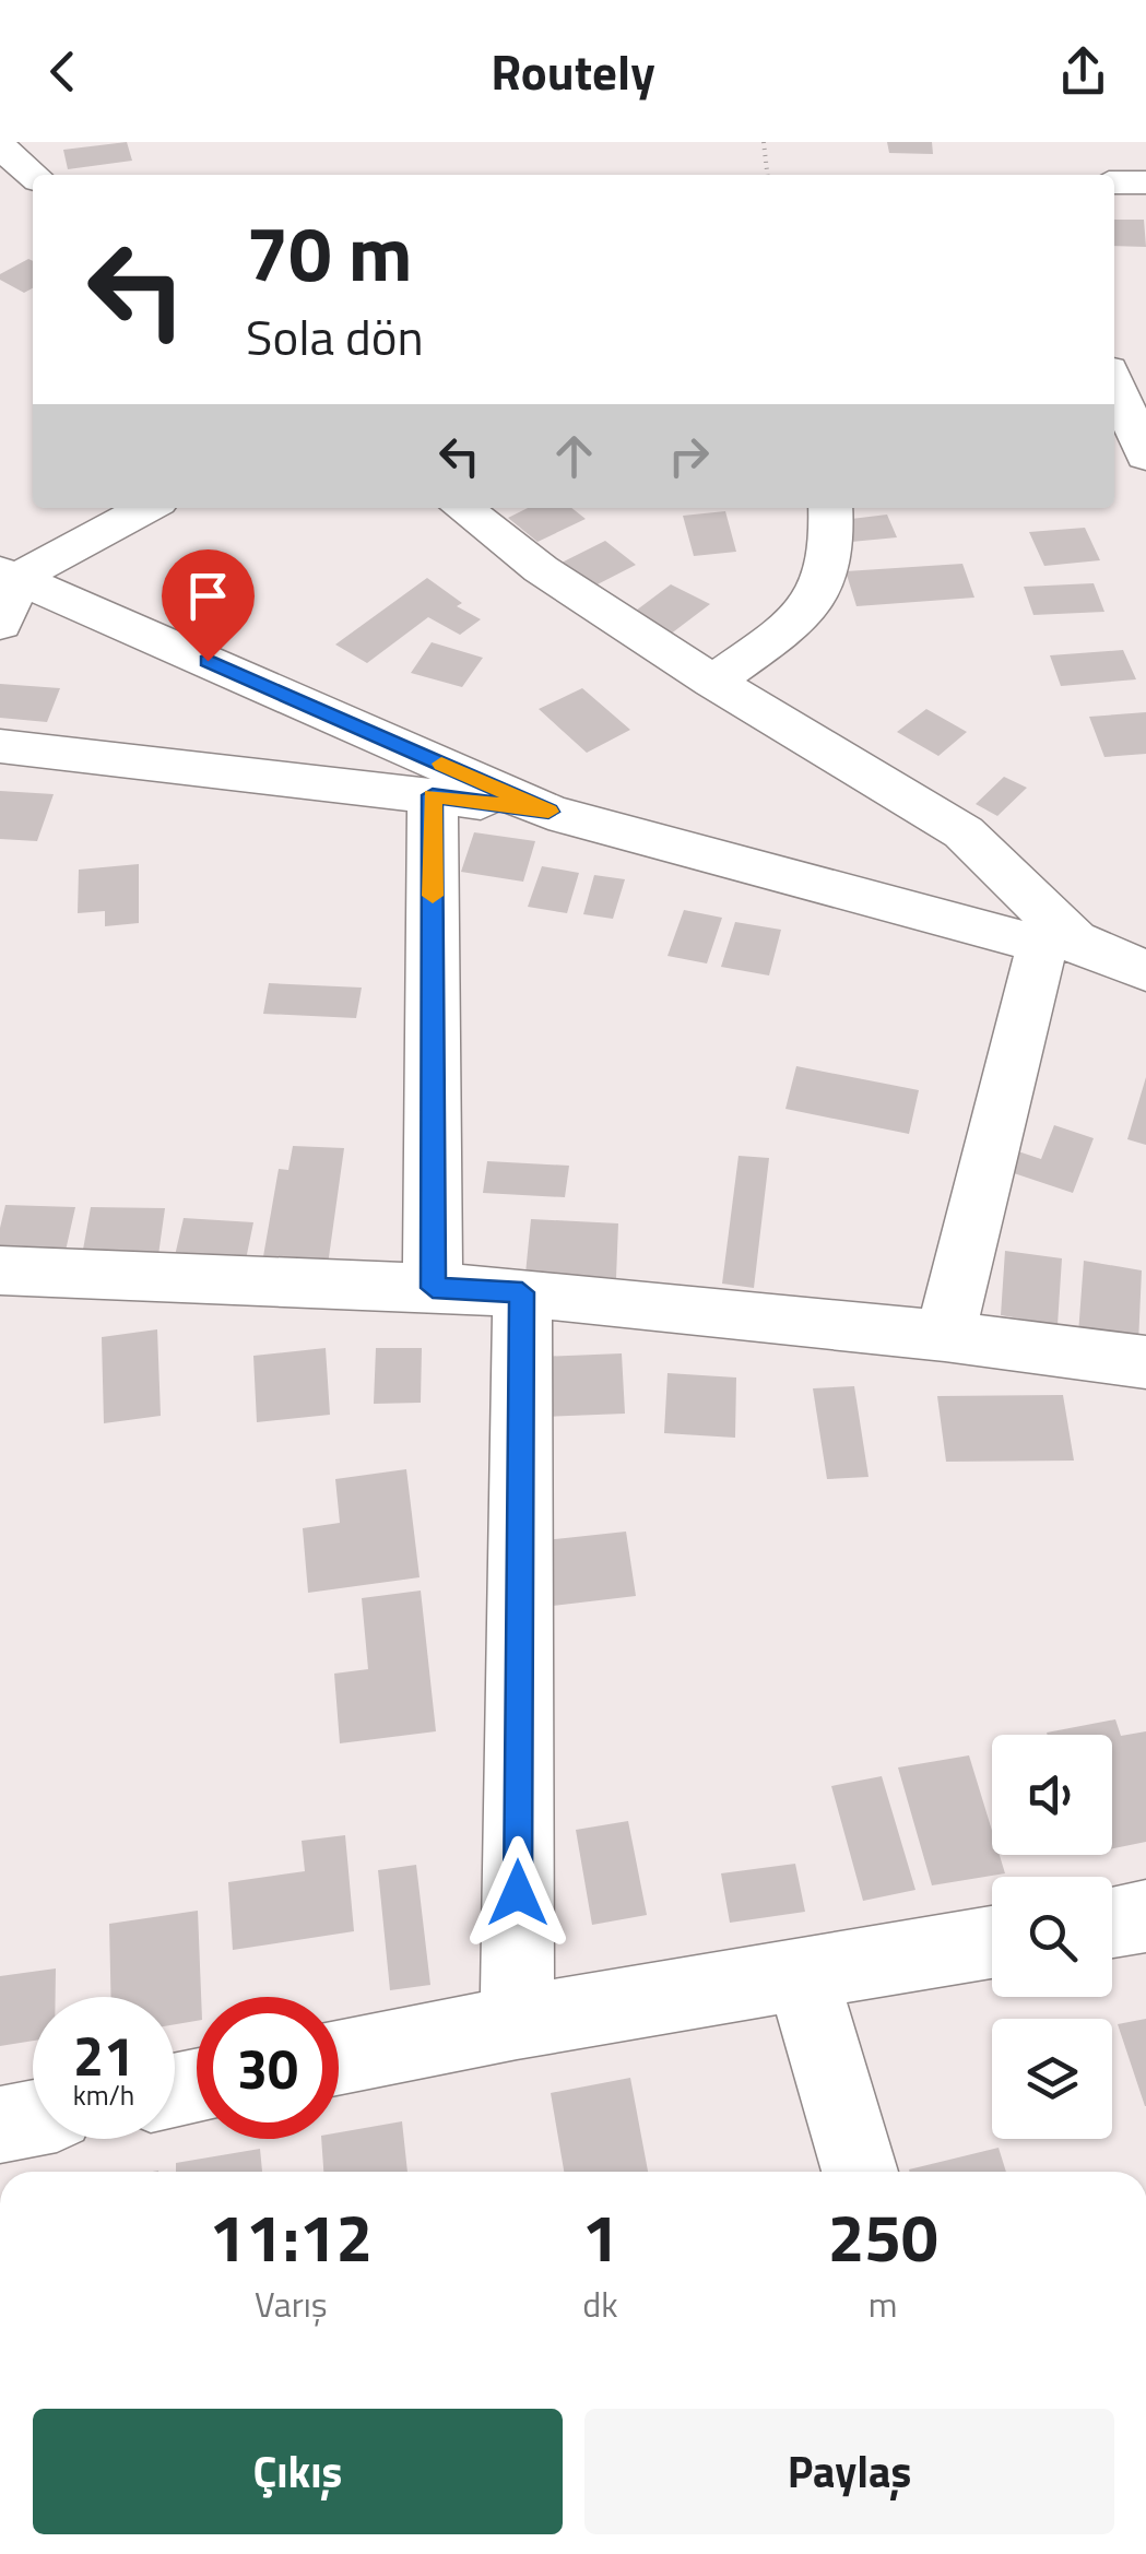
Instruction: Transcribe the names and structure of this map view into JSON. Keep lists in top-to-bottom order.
{
  "page": {
    "header": "Routely",
    "turn": ["70 m", "Sola dön"],
    "speed": "21 km/h",
    "limit": "30",
    "eta": [
      "11:12",
      "Varış",
      "1",
      "dk",
      "250",
      "m"
    ],
    "buttons": ["Çıkış", "Paylaş"]
  }
}
